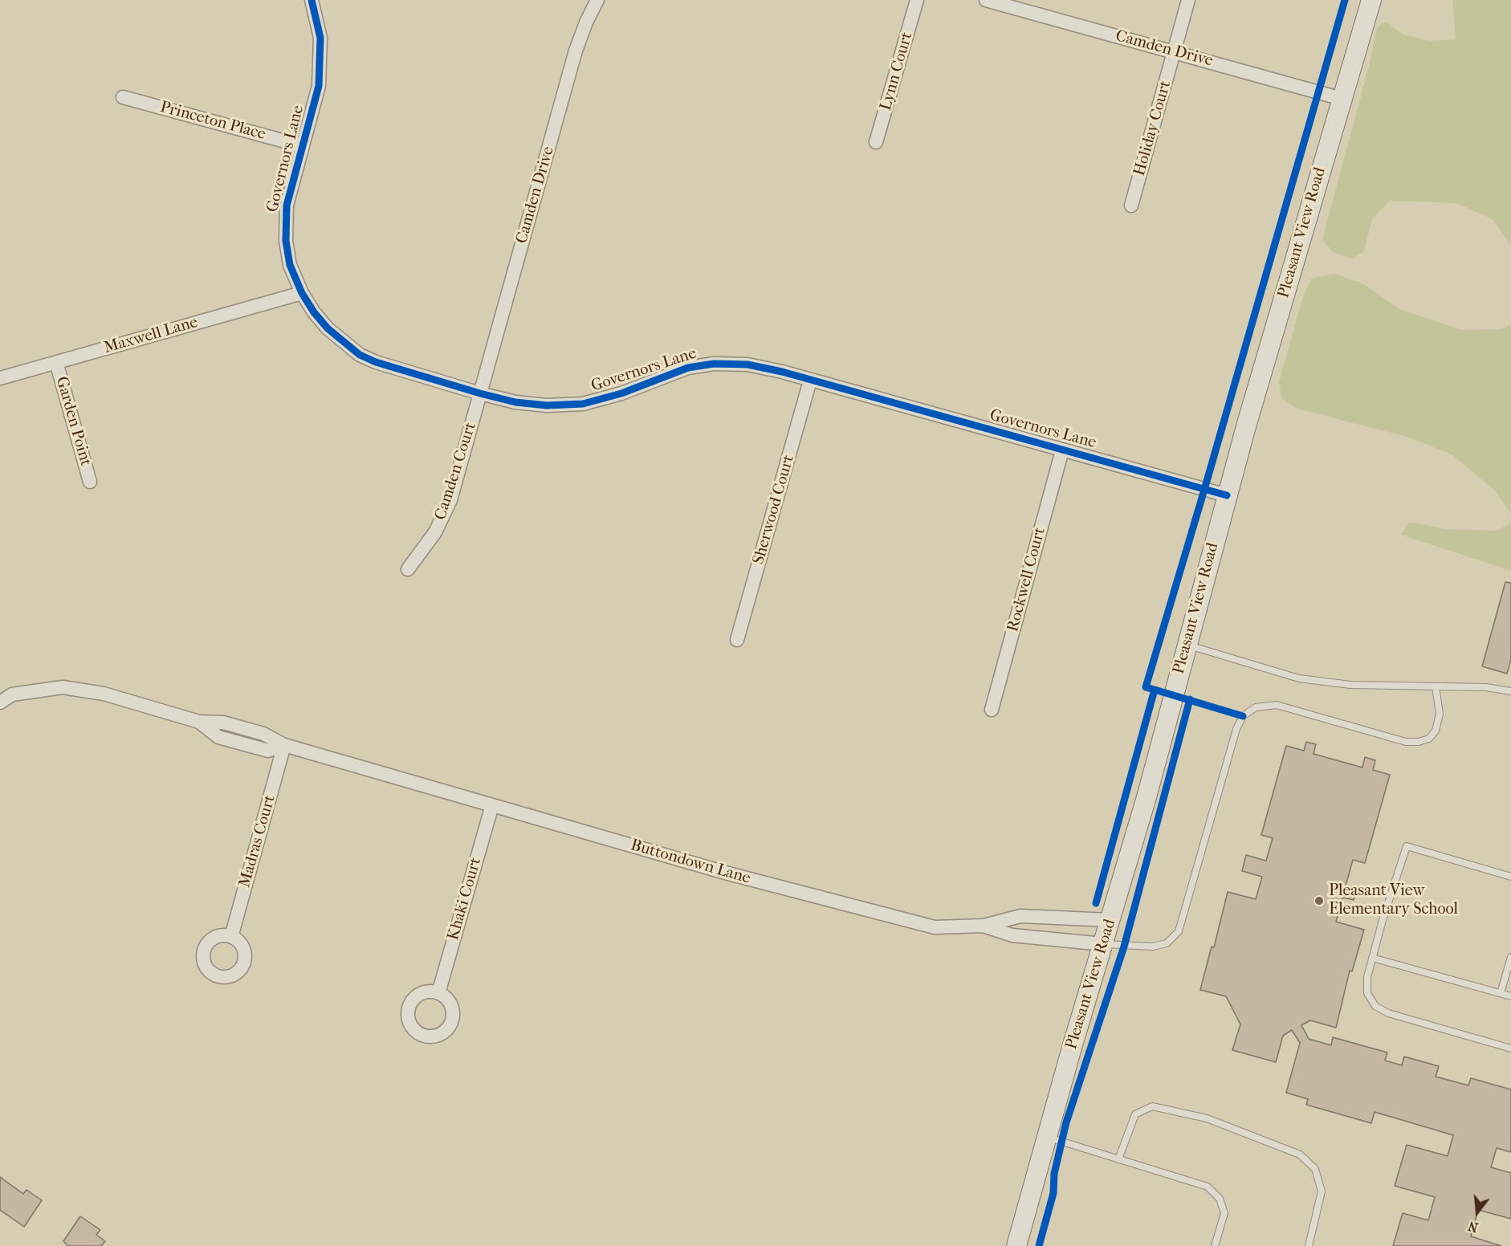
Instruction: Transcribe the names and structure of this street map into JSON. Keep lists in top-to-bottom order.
{
  "streets": {
    "main road": ["Pleasant View Road"],
    "street": [
      "Camden Drive",
      "Lynn Court",
      "Princeton Place",
      "Holiday Court",
      "Governors Lane",
      "Maxwell Lane",
      "Garden Point",
      "Camden Court",
      "Sherwood Court",
      "Rockwell Court",
      "Madras Court",
      "Buttondown Lane",
      "Khaki Court"
    ]
  },
  "crossings": [
    ["Camden Drive", "Holiday Court"],
    ["Camden Drive", "Governors Lane"],
    ["Camden Drive", "Pleasant View Road"],
    ["Camden Drive", "Camden Court"],
    ["Princeton Place", "Governors Lane"],
    ["Governors Lane", "Pleasant View Road"],
    ["Governors Lane", "Maxwell Lane"],
    ["Governors Lane", "Camden Court"],
    ["Governors Lane", "Sherwood Court"],
    ["Governors Lane", "Rockwell Court"],
    ["Pleasant View Road", "Buttondown Lane"],
    ["Maxwell Lane", "Garden Point"],
    ["Madras Court", "Buttondown Lane"],
    ["Buttondown Lane", "Khaki Court"]
  ],
  "places": ["Pleasant View Elementary School"],
  "north": "bottom"
}
